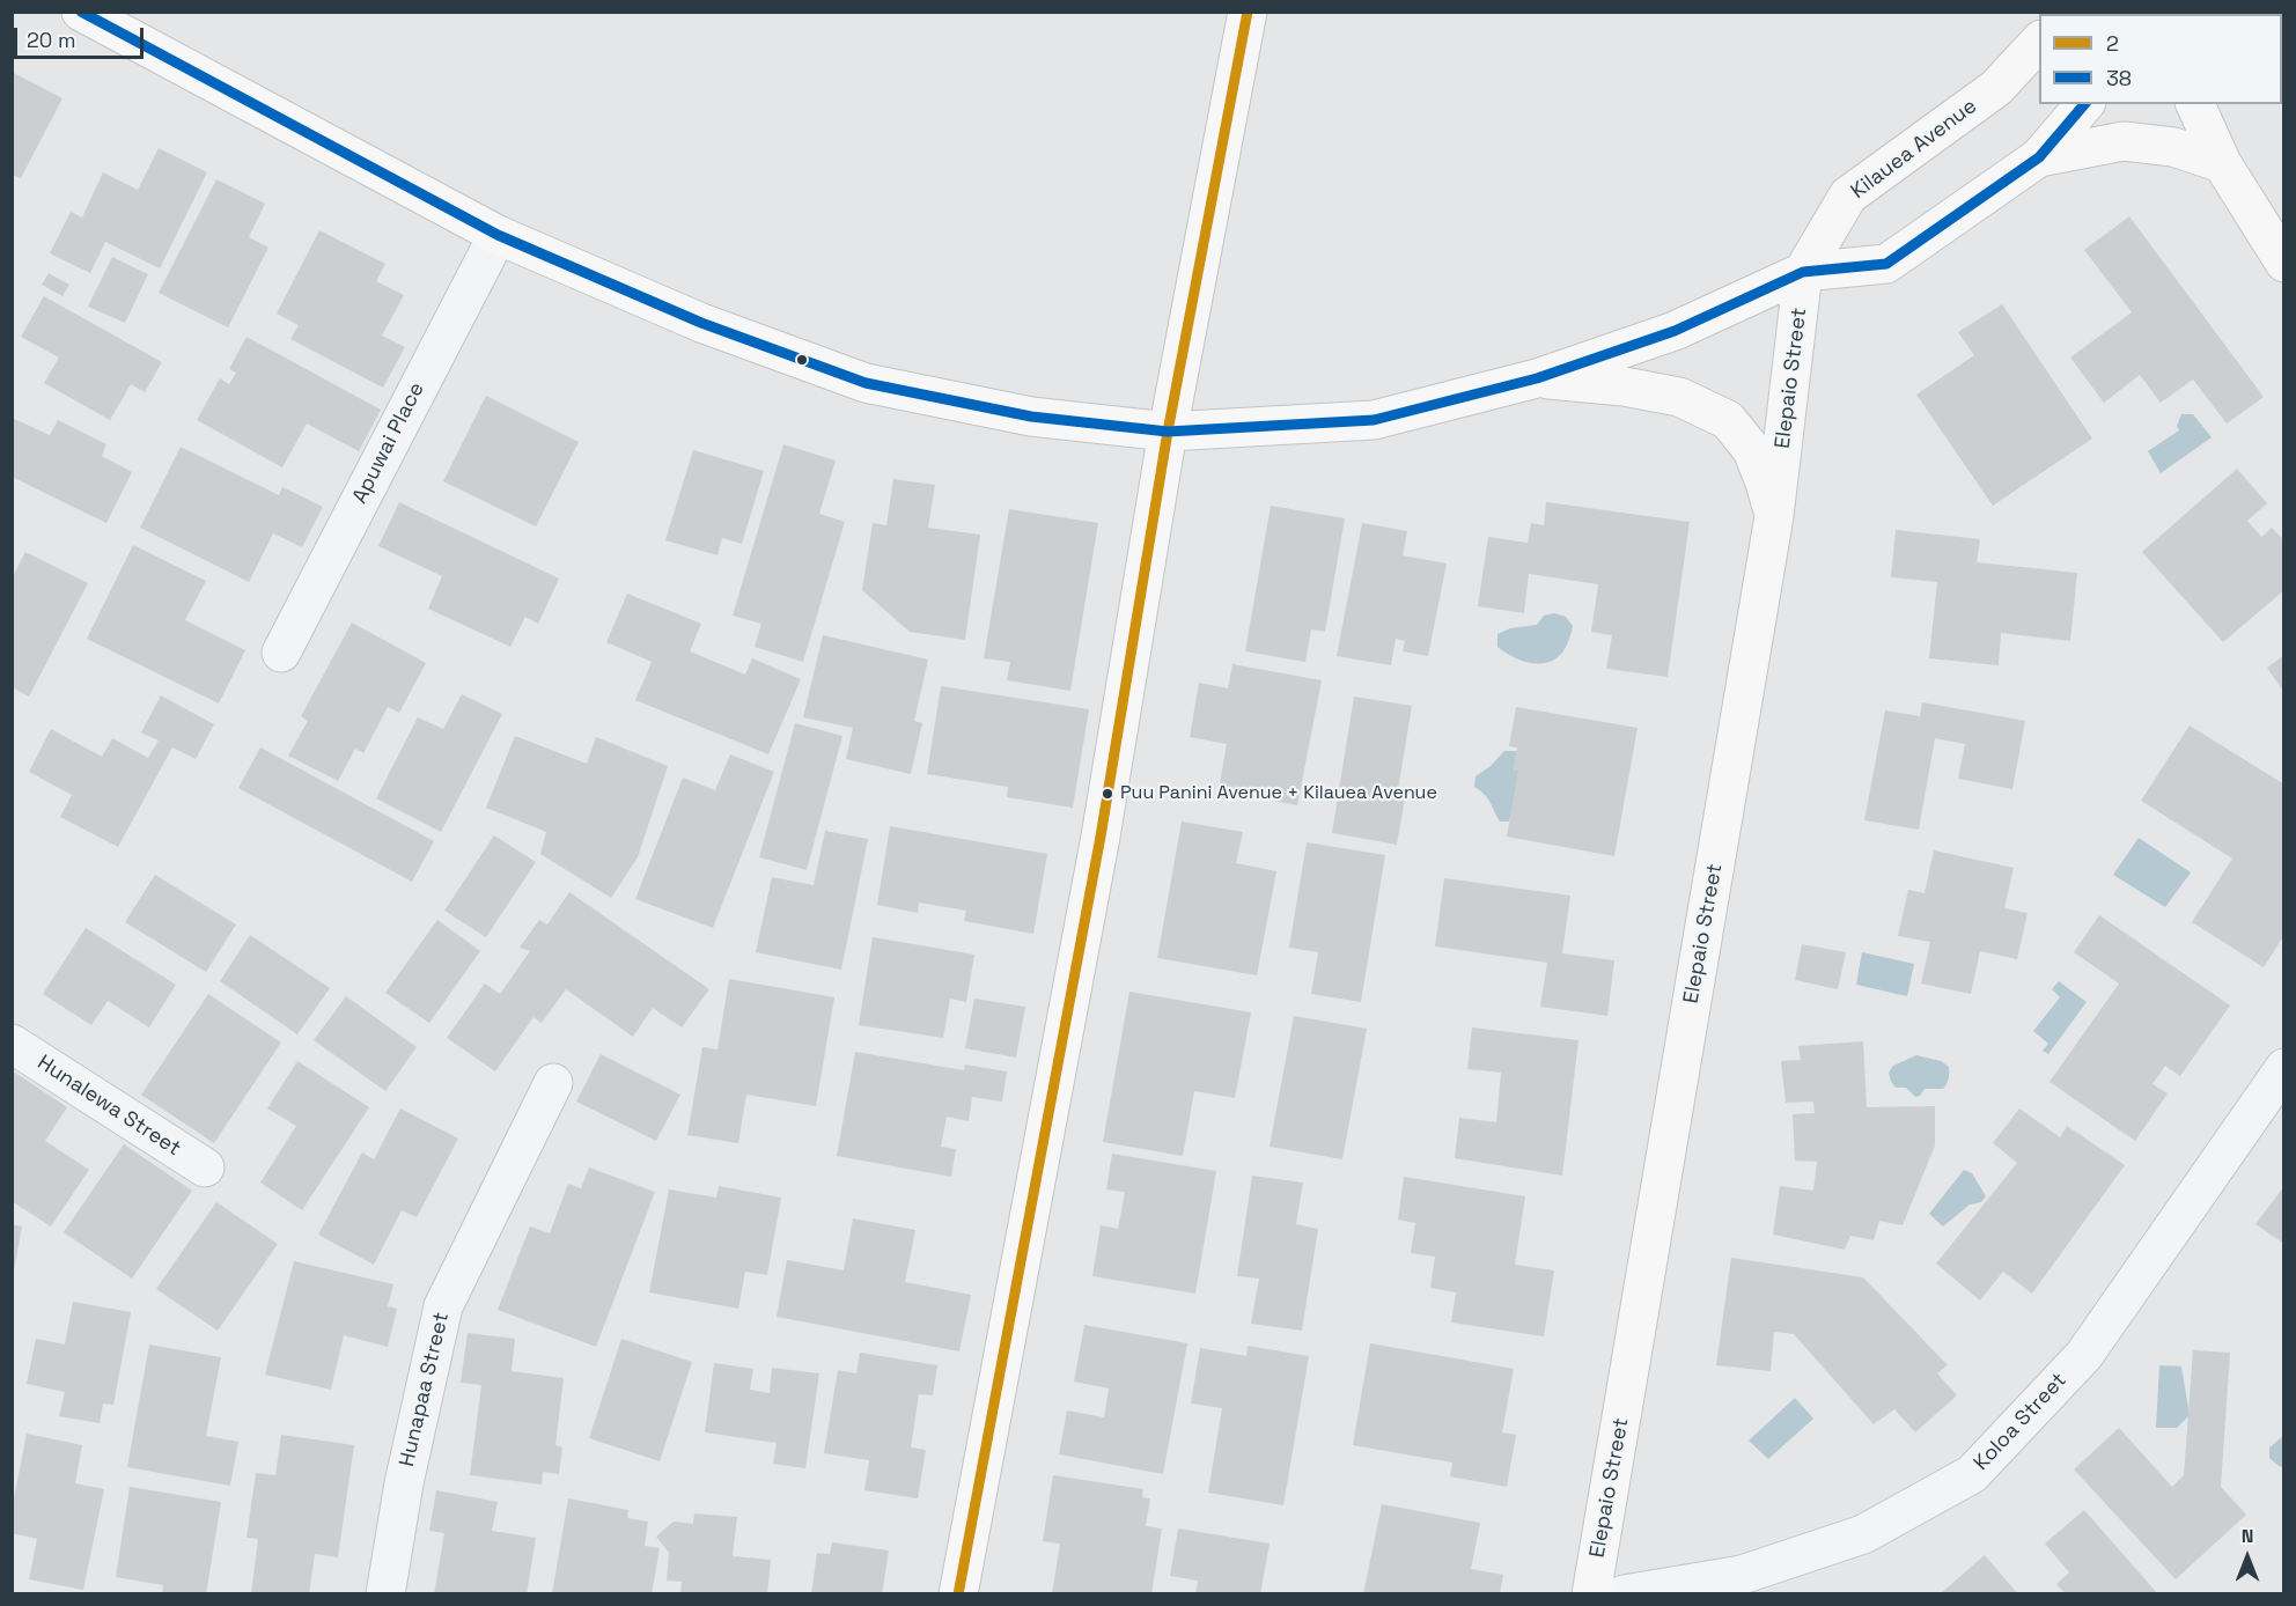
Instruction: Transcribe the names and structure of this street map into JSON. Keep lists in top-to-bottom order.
{
  "streets": {
    "street": [
      "Kilauea Avenue",
      "Elepaio Street",
      "Apuwai Place",
      "Hunalewa Street",
      "Hunapaa Street",
      "Koloa Street"
    ]
  },
  "crossings": [
    ["Kilauea Avenue", "Elepaio Street"]
  ],
  "places": ["Puu Panini Avenue + Kilauea Avenue"],
  "lines": ["transit line 2", "transit line 38"],
  "legend": ["2", "38"],
  "scale_bar": "20 m",
  "north": "top"
}
